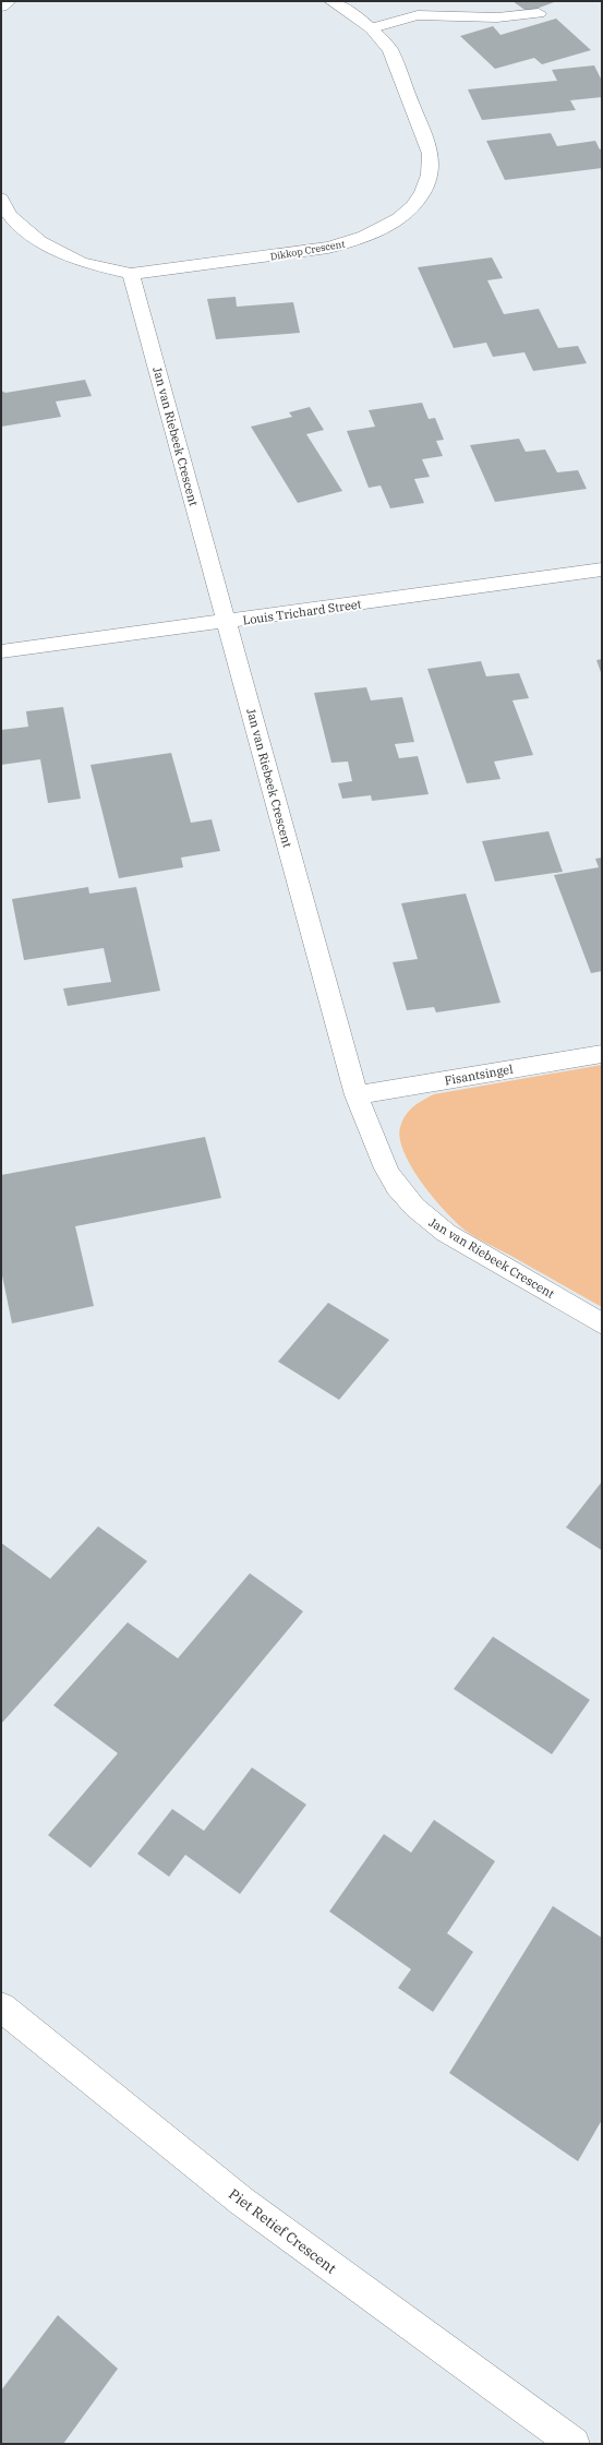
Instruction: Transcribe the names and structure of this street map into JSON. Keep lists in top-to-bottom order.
{
  "streets": {
    "street": [
      "Dikkop Crescent",
      "Jan van Riebeek Crescent",
      "Louis Trichard Street",
      "Fisantsingel",
      "Piet Retief Crescent"
    ]
  },
  "crossings": [
    ["Dikkop Crescent", "Jan van Riebeek Crescent"],
    ["Jan van Riebeek Crescent", "Louis Trichard Street"],
    ["Jan van Riebeek Crescent", "Fisantsingel"]
  ]
}
